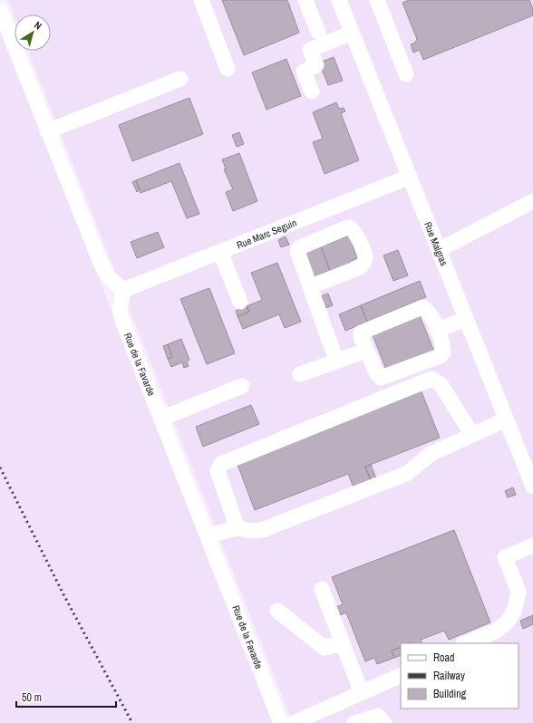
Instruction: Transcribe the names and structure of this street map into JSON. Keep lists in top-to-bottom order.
{
  "streets": {
    "street": ["Rue Marc Seguin", "Rue Malgras", "Rue de la Favarde"]
  },
  "crossings": [
    ["Rue Marc Seguin", "Rue Malgras"],
    ["Rue Marc Seguin", "Rue de la Favarde"]
  ],
  "legend": ["Road", "Railway", "Building"],
  "scale_bar": "50 m",
  "north": "top right"
}
